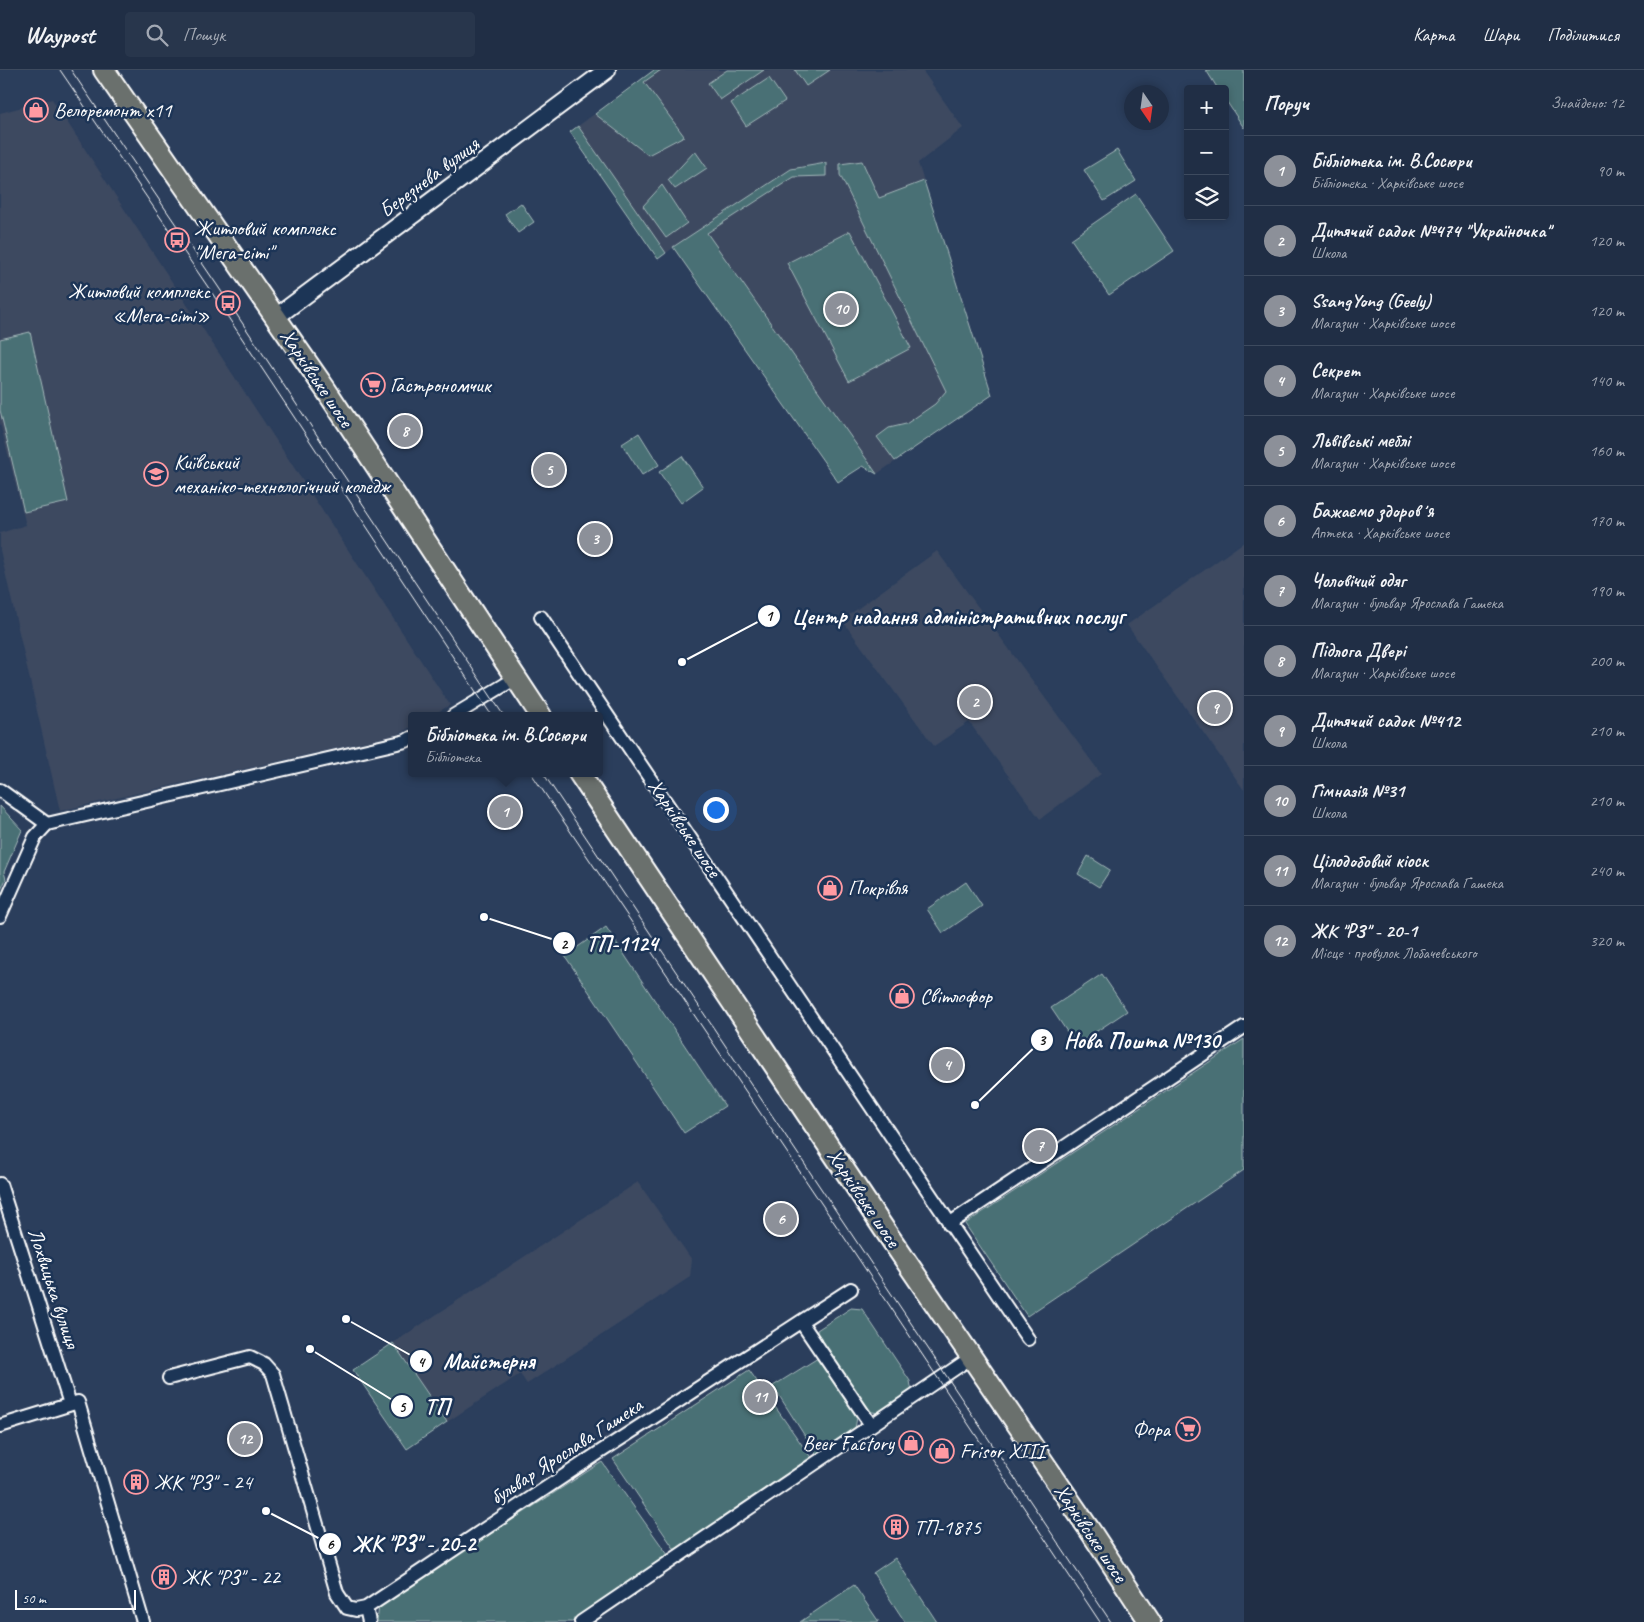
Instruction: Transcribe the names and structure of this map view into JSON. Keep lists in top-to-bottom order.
{
  "streets": {
    "main road": ["Харківське шосе"],
    "street": ["Березнева вулиця", "Лохвицька вулиця", "бульвар Ярослава Гашека"]
  },
  "crossings": [
    ["Березнева вулиця", "Харківське шосе"]
  ],
  "places": {
    "shop": [
      "Велоремонт x11",
      "Покрівля",
      "Світлофор",
      "Beer Factory",
      "Frisor XIII"
    ],
    "bus stop": ["Житловий комплекс \"Мега-сіті\"", "Житловий комплекс «Мега-сіті»"],
    "supermarket": ["Гастрономчик", "Фора"],
    "school or university": ["Київський механіко-технологічний коледж"],
    "other": [
      "Центр надання адміністративних послуг",
      "ТП-1124",
      "Нова Пошта №130",
      "Майстерня",
      "ТП",
      "ЖК \"РЗ\" - 20-2"
    ],
    "building": ["ЖК \"РЗ\" - 24", "ТП-1875", "ЖК \"РЗ\" - 22"]
  },
  "scale_bar": "50 m",
  "north": "bottom",
  "page": {
    "header": "Waypost",
    "search": "Пошук",
    "nav": ["Карта", "Шари", "Поділитися"],
    "heading": ["Поруч", "Знайдено: 12"],
    "map_buttons": ["+", "−"],
    "list": [
      {
        "mark": "1",
        "name": "Бібліотека ім. В.Сосюри",
        "note": "Бібліотека · Харківське шосе",
        "value": "90 m"
      },
      {
        "mark": "2",
        "name": "Дитячий садок №474 \"Україночка\"",
        "note": "Школа",
        "value": "120 m"
      },
      {
        "mark": "3",
        "name": "SsangYong (Geely)",
        "note": "Магазин · Харківське шосе",
        "value": "120 m"
      },
      {
        "mark": "4",
        "name": "Секрет",
        "note": "Магазин · Харківське шосе",
        "value": "140 m"
      },
      {
        "mark": "5",
        "name": "Львівські меблі",
        "note": "Магазин · Харківське шосе",
        "value": "160 m"
      },
      {
        "mark": "6",
        "name": "Бажаємо здоровʼя",
        "note": "Аптека · Харківське шосе",
        "value": "170 m"
      },
      {
        "mark": "7",
        "name": "Чоловічий одяг",
        "note": "Магазин · бульвар Ярослава Гашека",
        "value": "190 m"
      },
      {
        "mark": "8",
        "name": "Підлога Двері",
        "note": "Магазин · Харківське шосе",
        "value": "200 m"
      },
      {
        "mark": "9",
        "name": "Дитячий садок №412",
        "note": "Школа",
        "value": "210 m"
      },
      {
        "mark": "10",
        "name": "Гімназія №31",
        "note": "Школа",
        "value": "210 m"
      },
      {
        "mark": "11",
        "name": "Цілодобовий кіоск",
        "note": "Магазин · бульвар Ярослава Гашека",
        "value": "240 m"
      },
      {
        "mark": "12",
        "name": "ЖК \"РЗ\" - 20-1",
        "note": "Місце · провулок Лобачевського",
        "value": "320 m"
      }
    ],
    "pins": [
      "10",
      "8",
      "5",
      "3",
      "2",
      "9",
      "1",
      "4",
      "7",
      "6",
      "11",
      "12"
    ],
    "popup": ["Бібліотека ім. В.Сосюри", "Бібліотека"],
    "scale": "50 m"
  }
}
